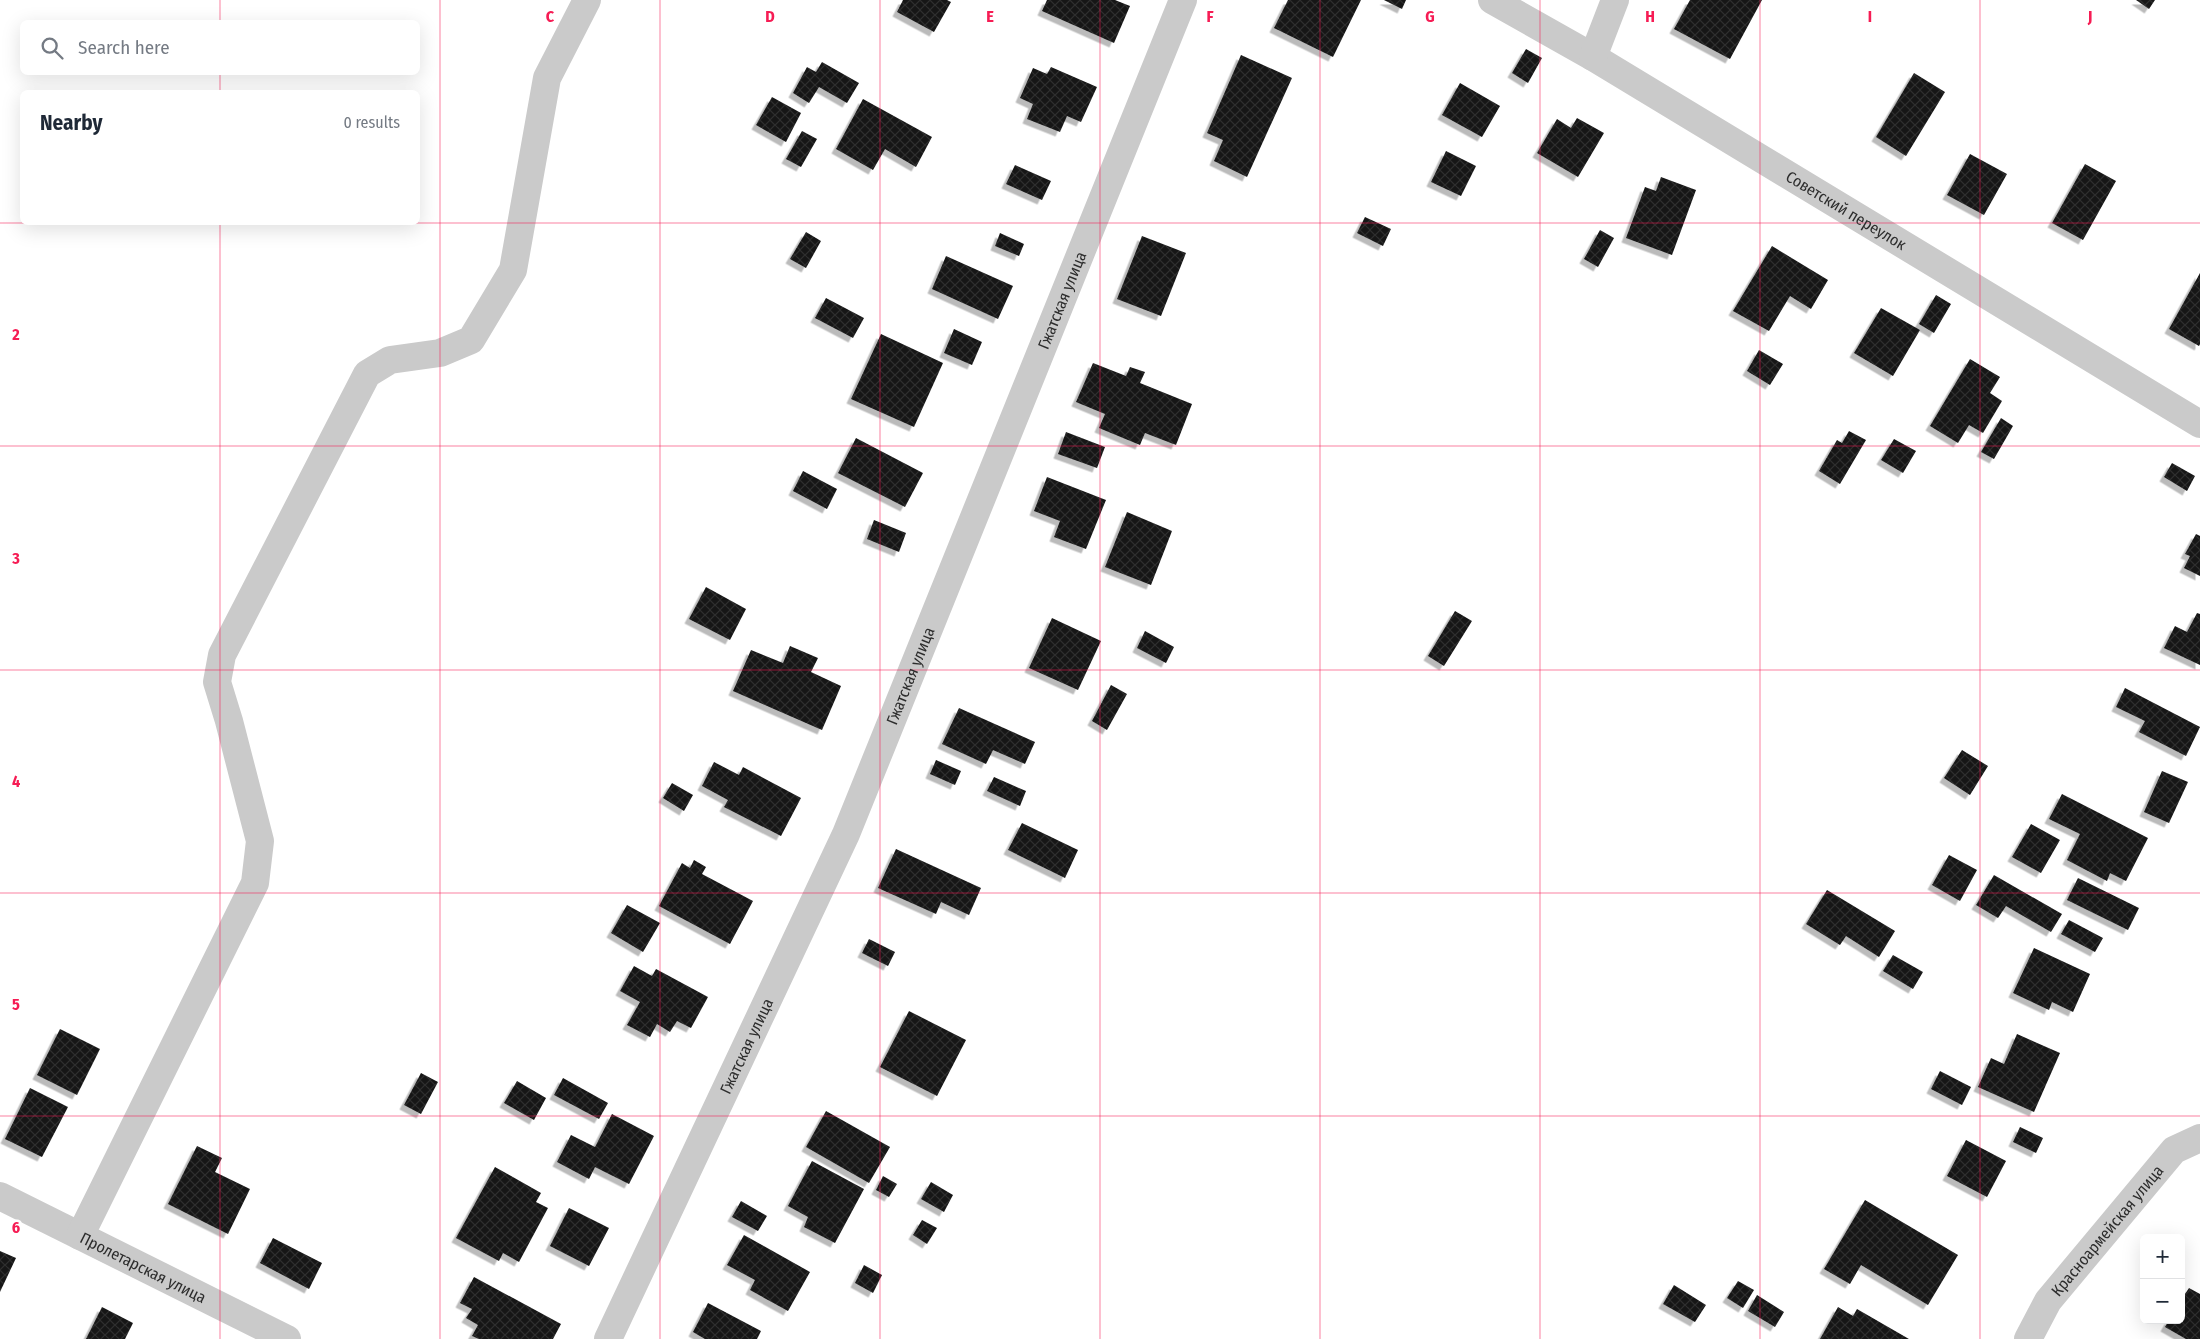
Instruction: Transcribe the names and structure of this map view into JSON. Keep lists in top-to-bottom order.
{
  "streets": {
    "street": [
      "Советский переулок",
      "Гжатская улица",
      "Красноармейская улица",
      "Пролетарская улица"
    ]
  },
  "page": {
    "search": "Search here",
    "heading": ["Nearby", "0 results"],
    "map_buttons": ["+", "−"]
  },
  "grid": {
    "columns": [
      "C",
      "D",
      "E",
      "F",
      "G",
      "H",
      "I",
      "J"
    ],
    "rows": [
      "2",
      "3",
      "4",
      "5",
      "6"
    ]
  }
}
